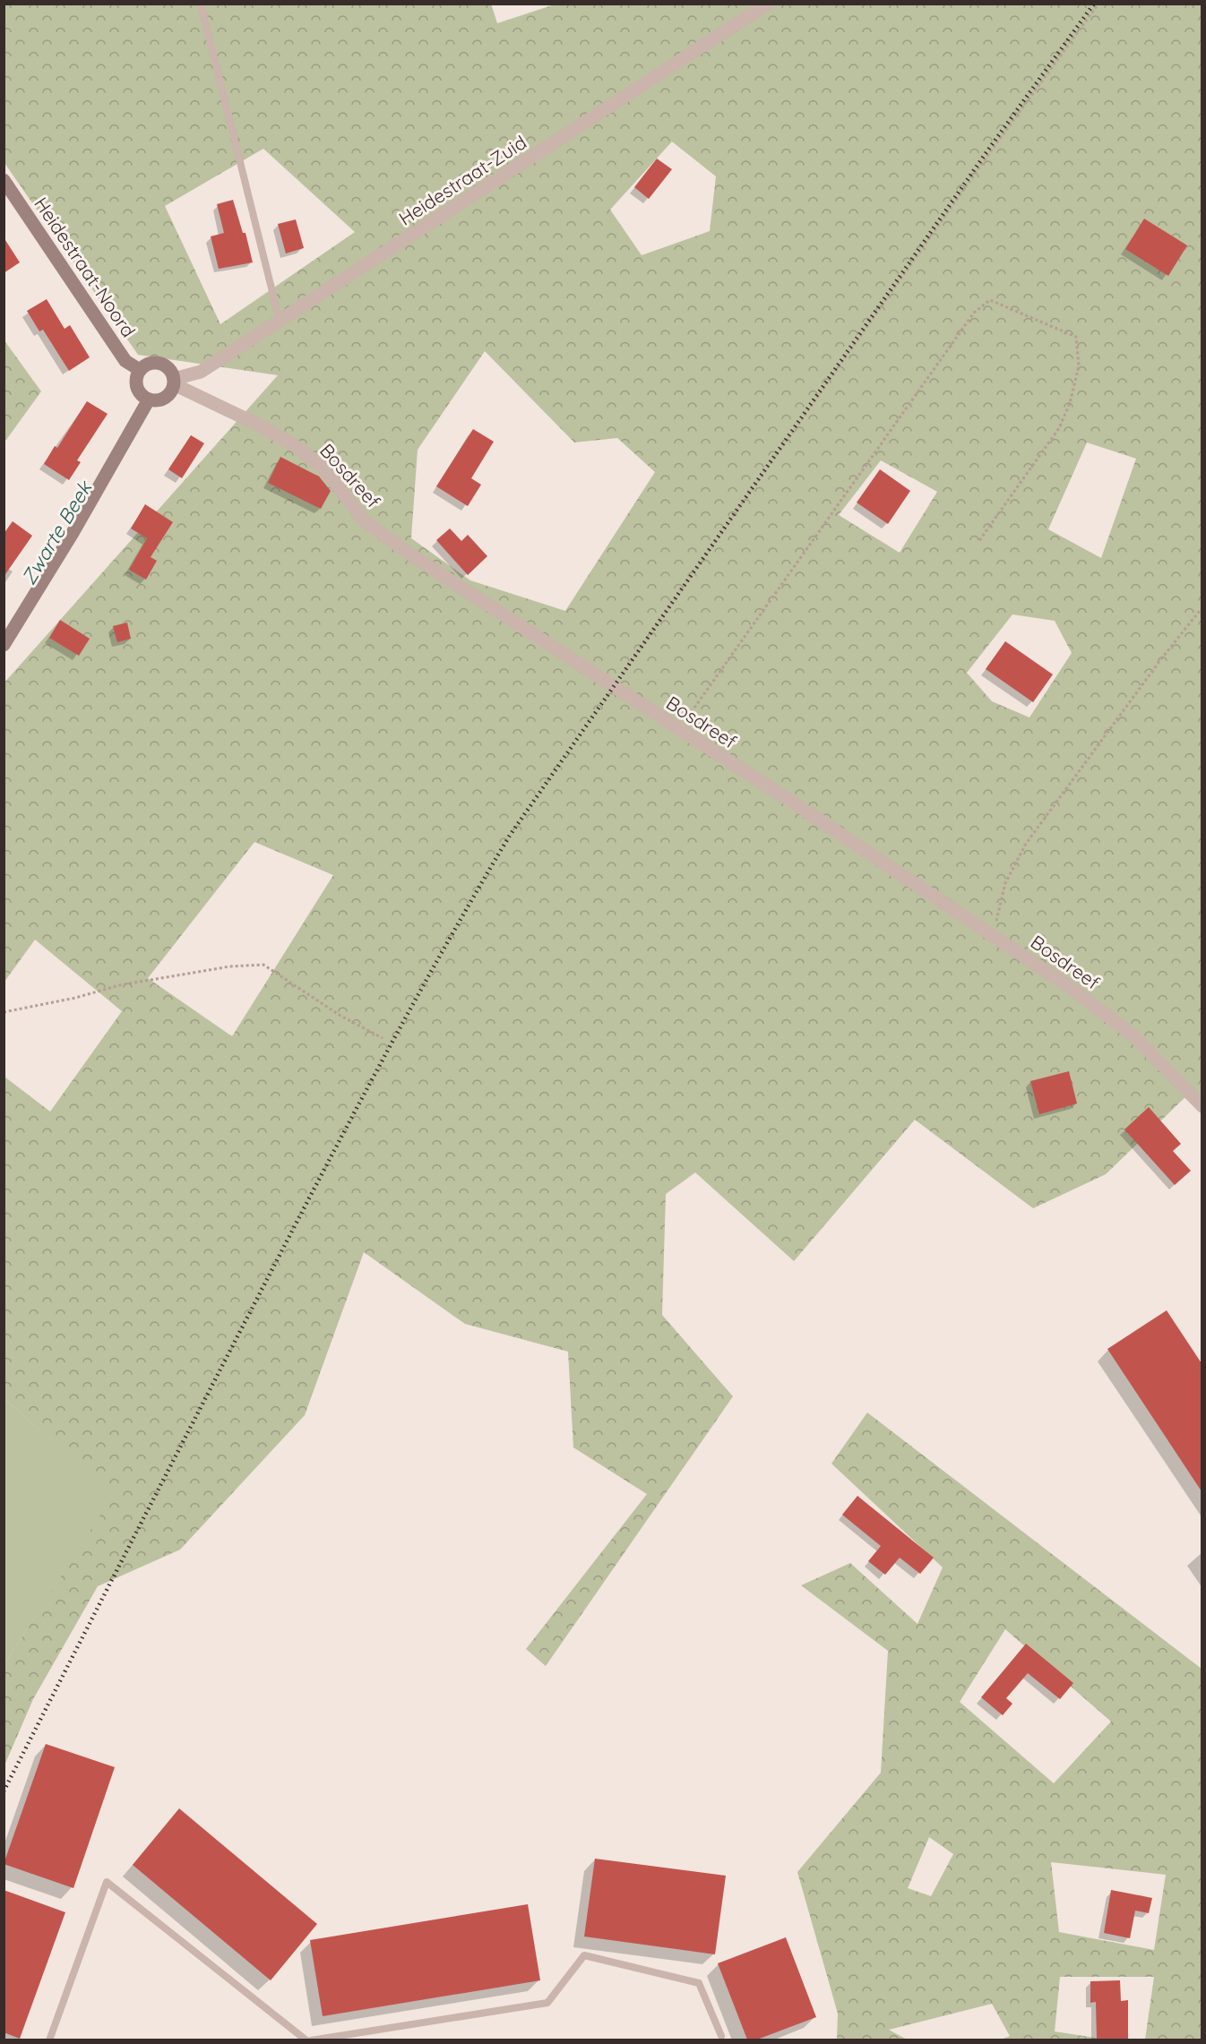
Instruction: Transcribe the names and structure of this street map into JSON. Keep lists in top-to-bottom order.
{
  "streets": {
    "street": ["Heidestraat-Zuid", "Heidestraat-Noord", "Bosdreef"]
  },
  "crossings": [
    ["Heidestraat-Zuid", "Heidestraat-Noord"],
    ["Heidestraat-Zuid", "Bosdreef"],
    ["Heidestraat-Noord", "Bosdreef"]
  ],
  "water": ["Zwarte Beek"]
}
